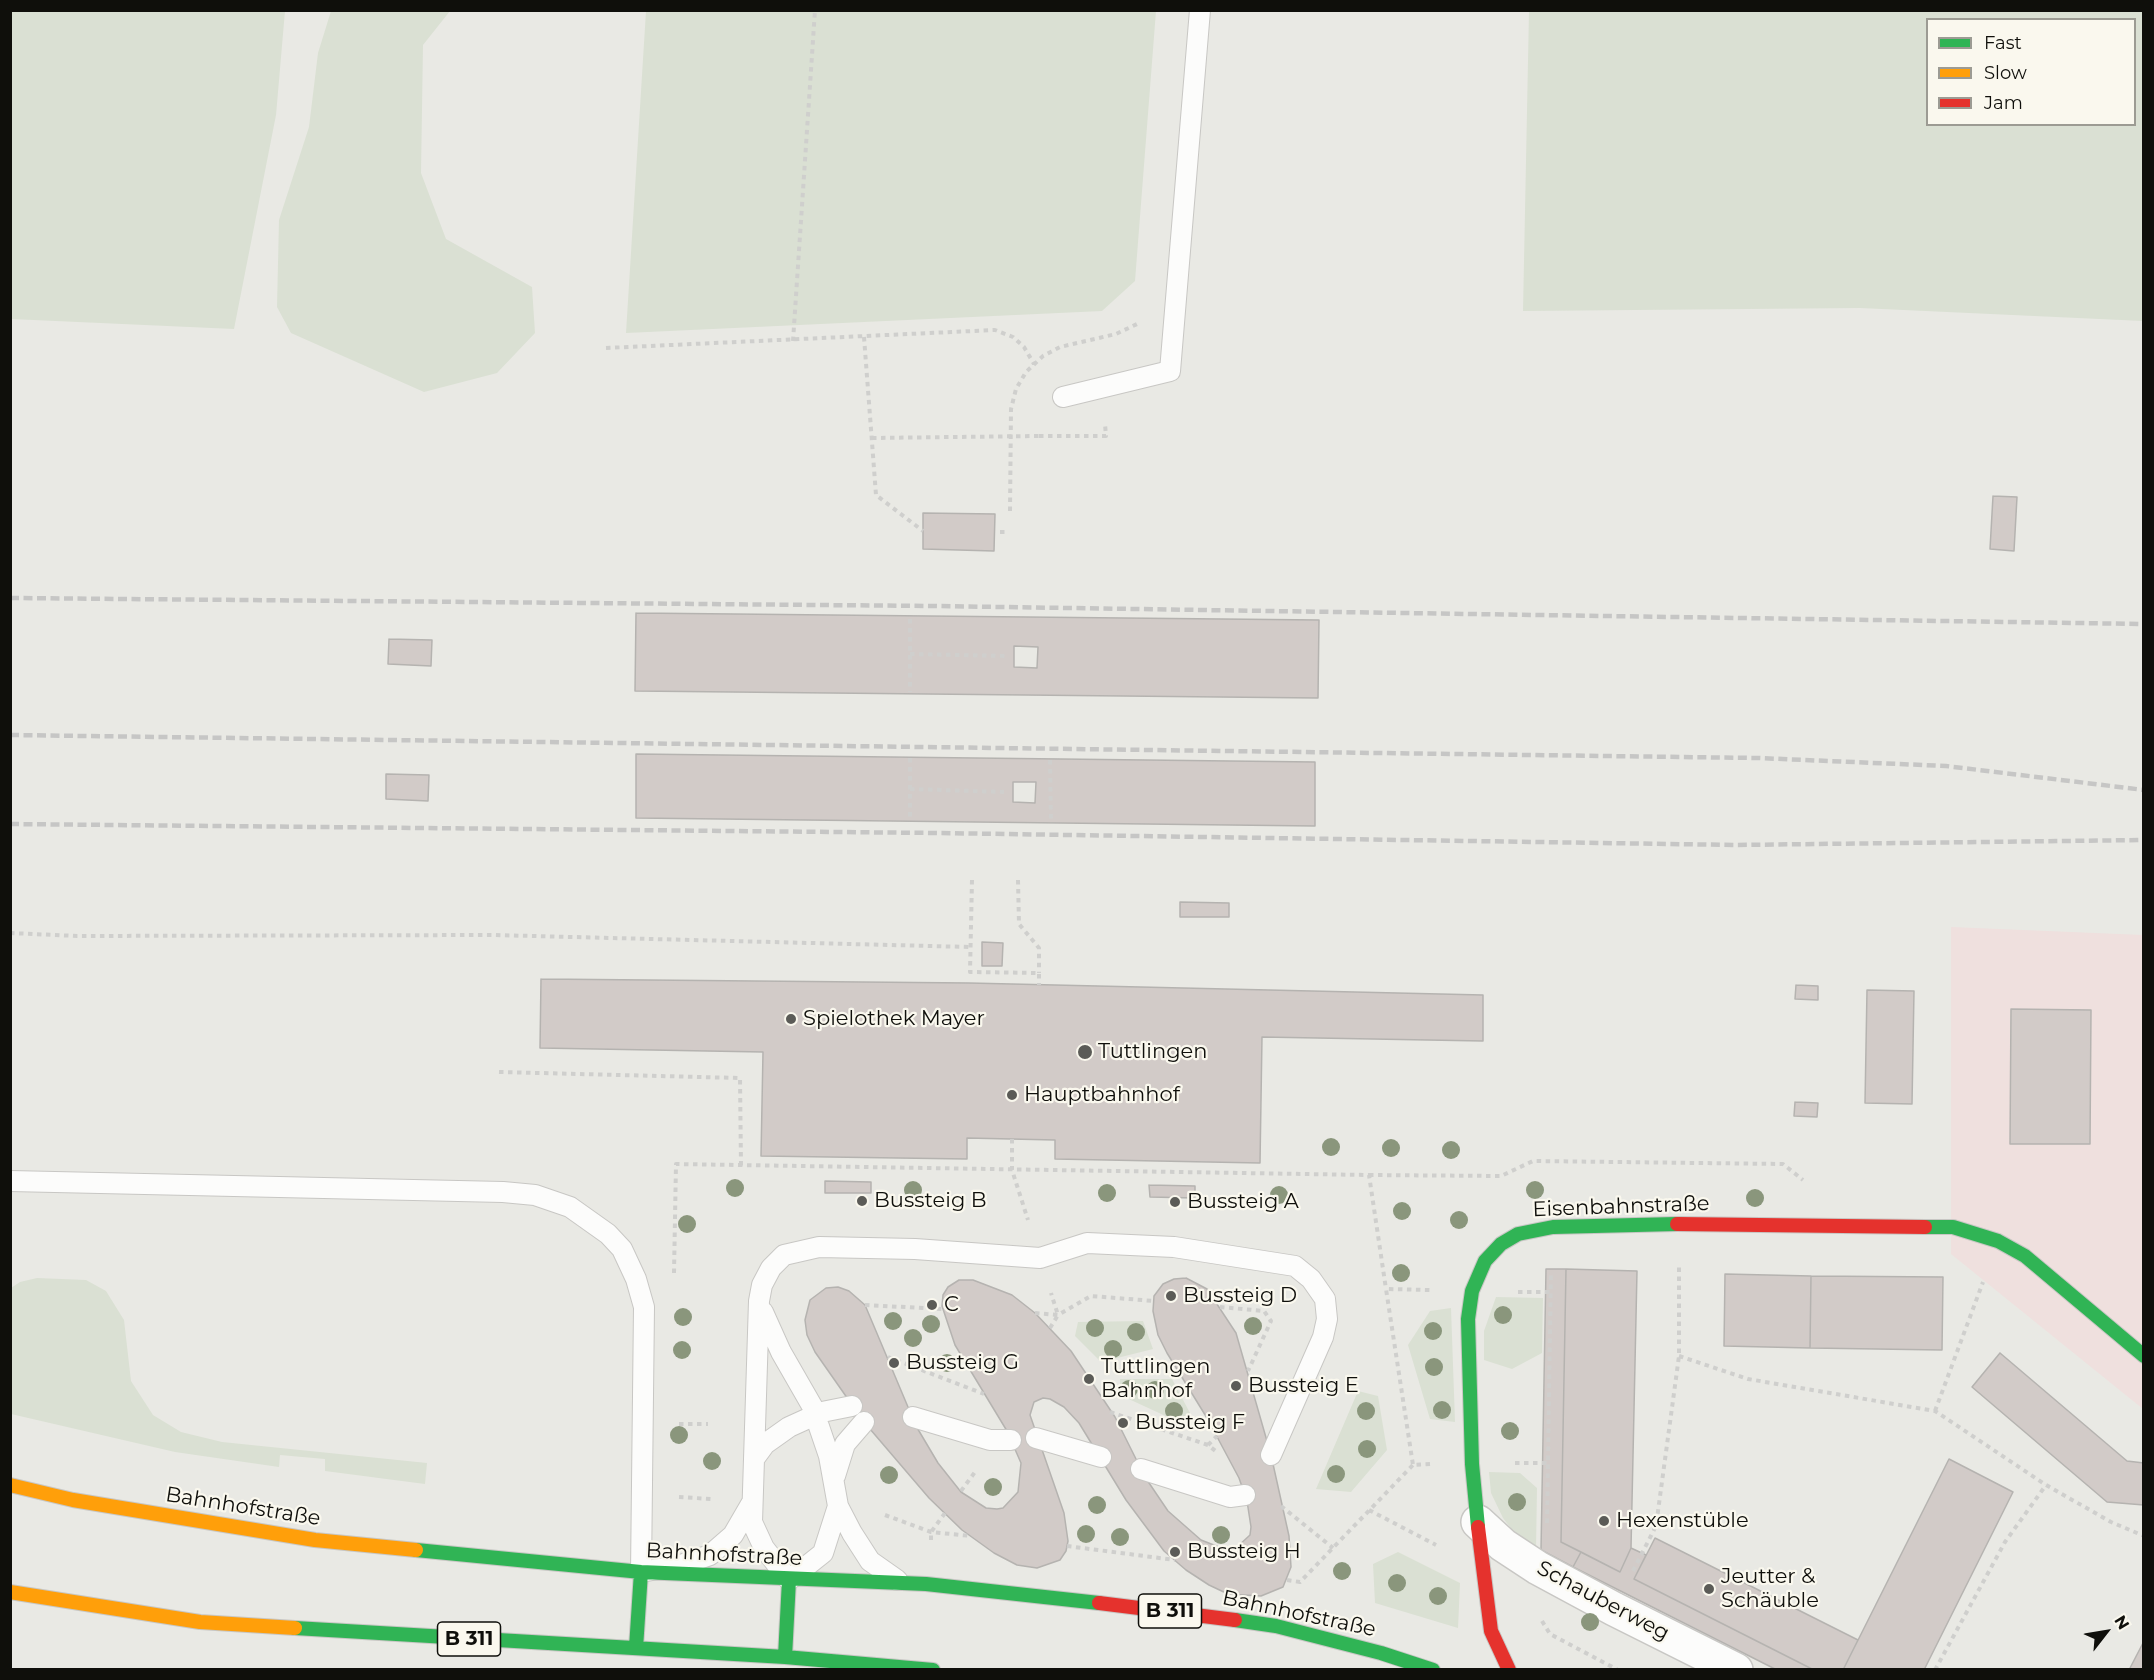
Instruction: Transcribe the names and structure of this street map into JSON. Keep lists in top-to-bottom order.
{
  "streets": {
    "main road": ["Eisenbahnstraße", "Bahnhofstraße", "B 311"],
    "street": ["Schauberweg"]
  },
  "crossings": [
    ["Eisenbahnstraße", "Schauberweg"]
  ],
  "places": [
    "Spielothek Mayer",
    "Tuttlingen",
    "Hauptbahnhof",
    "Bussteig B",
    "Bussteig A",
    "Bussteig D",
    "C",
    "Bussteig G",
    "Tuttlingen Bahnhof",
    "Bussteig E",
    "Bussteig F",
    "Hexenstüble",
    "Bussteig H",
    "Jeutter & Schäuble"
  ],
  "legend": ["Fast", "Slow", "Jam"],
  "north": "top right"
}
